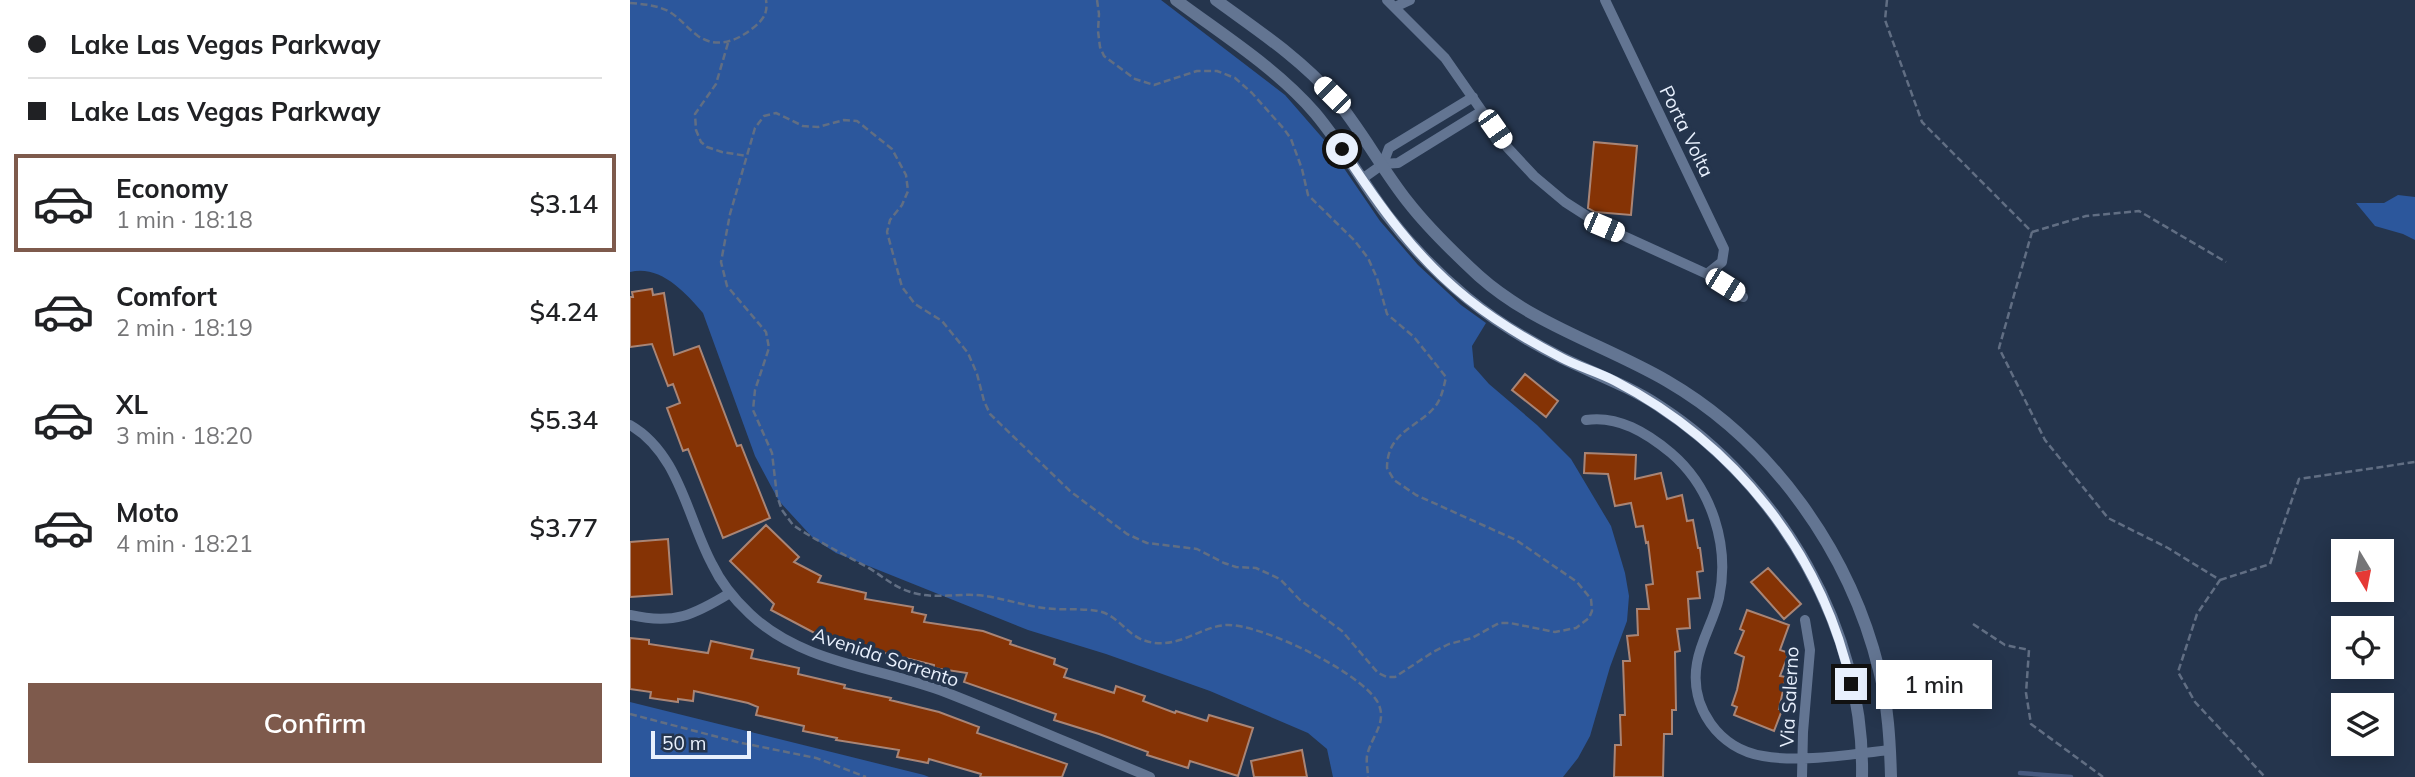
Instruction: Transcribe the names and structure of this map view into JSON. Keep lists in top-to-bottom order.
{
  "streets": {
    "street": ["Porta Volta", "Avenida Sorrento", "Via Salerno"]
  },
  "scale_bar": "50 m",
  "north": "bottom",
  "page": {
    "banner": ["Lake Las Vegas Parkway", "Lake Las Vegas Parkway"],
    "list": [
      {
        "name": "Economy",
        "note": "1 min · 18:18",
        "value": "$3.14"
      },
      {
        "name": "Comfort",
        "note": "2 min · 18:19",
        "value": "$4.24"
      },
      {
        "name": "XL",
        "note": "3 min · 18:20",
        "value": "$5.34"
      },
      {
        "name": "Moto",
        "note": "4 min · 18:21",
        "value": "$3.77"
      }
    ],
    "bubble": "1 min",
    "buttons": "Confirm",
    "scale": "50 m"
  }
}
